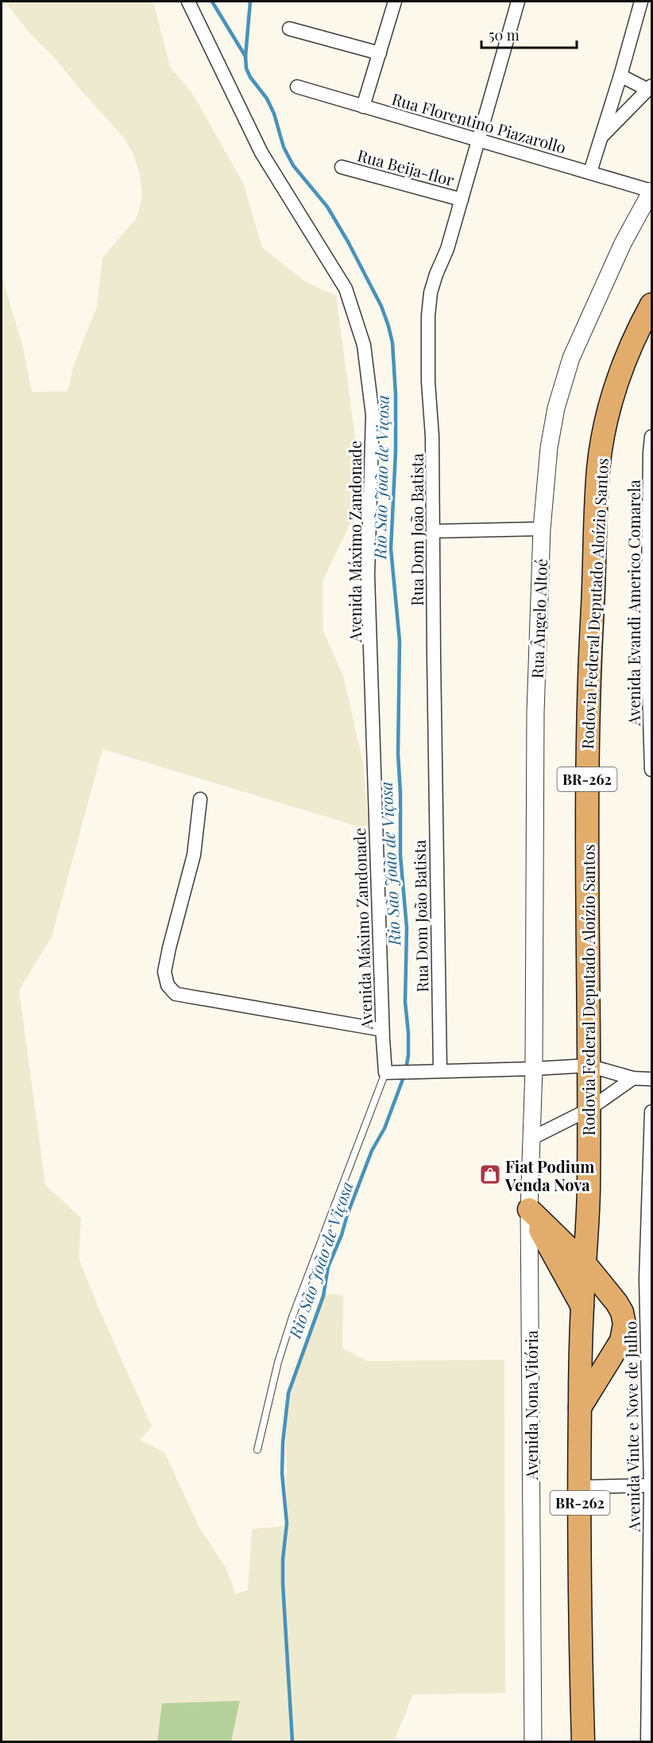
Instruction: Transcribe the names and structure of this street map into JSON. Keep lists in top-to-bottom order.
{
  "streets": {
    "highway": ["Rodovia Federal Deputado Aloízio Santos", "BR-262"],
    "street": [
      "Rua Florentino Piazarollo",
      "Rua Beija-flor",
      "Rua Dom João Batista",
      "Avenida Máximo Zandonade",
      "Avenida Evandi Americo Comarela",
      "Rua Ângelo Altoé",
      "Avenida Nona Vitória",
      "Avenida Vinte e Nove de Julho"
    ]
  },
  "crossings": [
    ["Rua Florentino Piazarollo", "Rua Dom João Batista"],
    ["Rua Florentino Piazarollo", "Rua Ângelo Altoé"],
    ["Rua Beija-flor", "Rua Dom João Batista"],
    ["Rua Ângelo Altoé", "Avenida Nona Vitória"]
  ],
  "water": ["Rio São João de Viçosa"],
  "places": {
    "shop": ["Fiat Podium Venda Nova"]
  },
  "scale_bar": "50 m"
}
